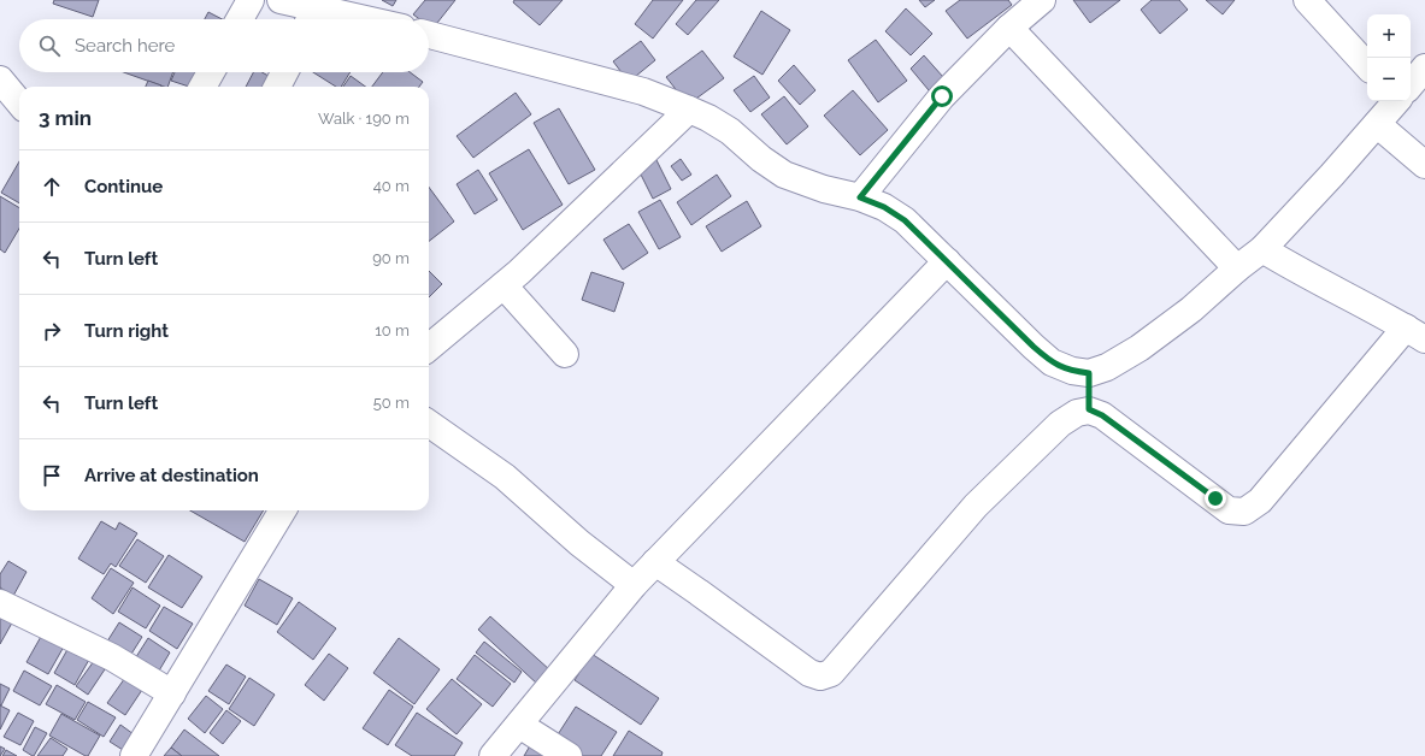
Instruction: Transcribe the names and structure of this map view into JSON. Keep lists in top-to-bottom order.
{
  "page": {
    "map_buttons": ["+", "−"],
    "search": "Search here",
    "heading": ["3 min", "Walk · 190 m"],
    "list": [
      ["Continue", "40 m"],
      ["Turn left", "90 m"],
      ["Turn right", "10 m"],
      ["Turn left", "50 m"],
      "Arrive at destination"
    ]
  }
}
